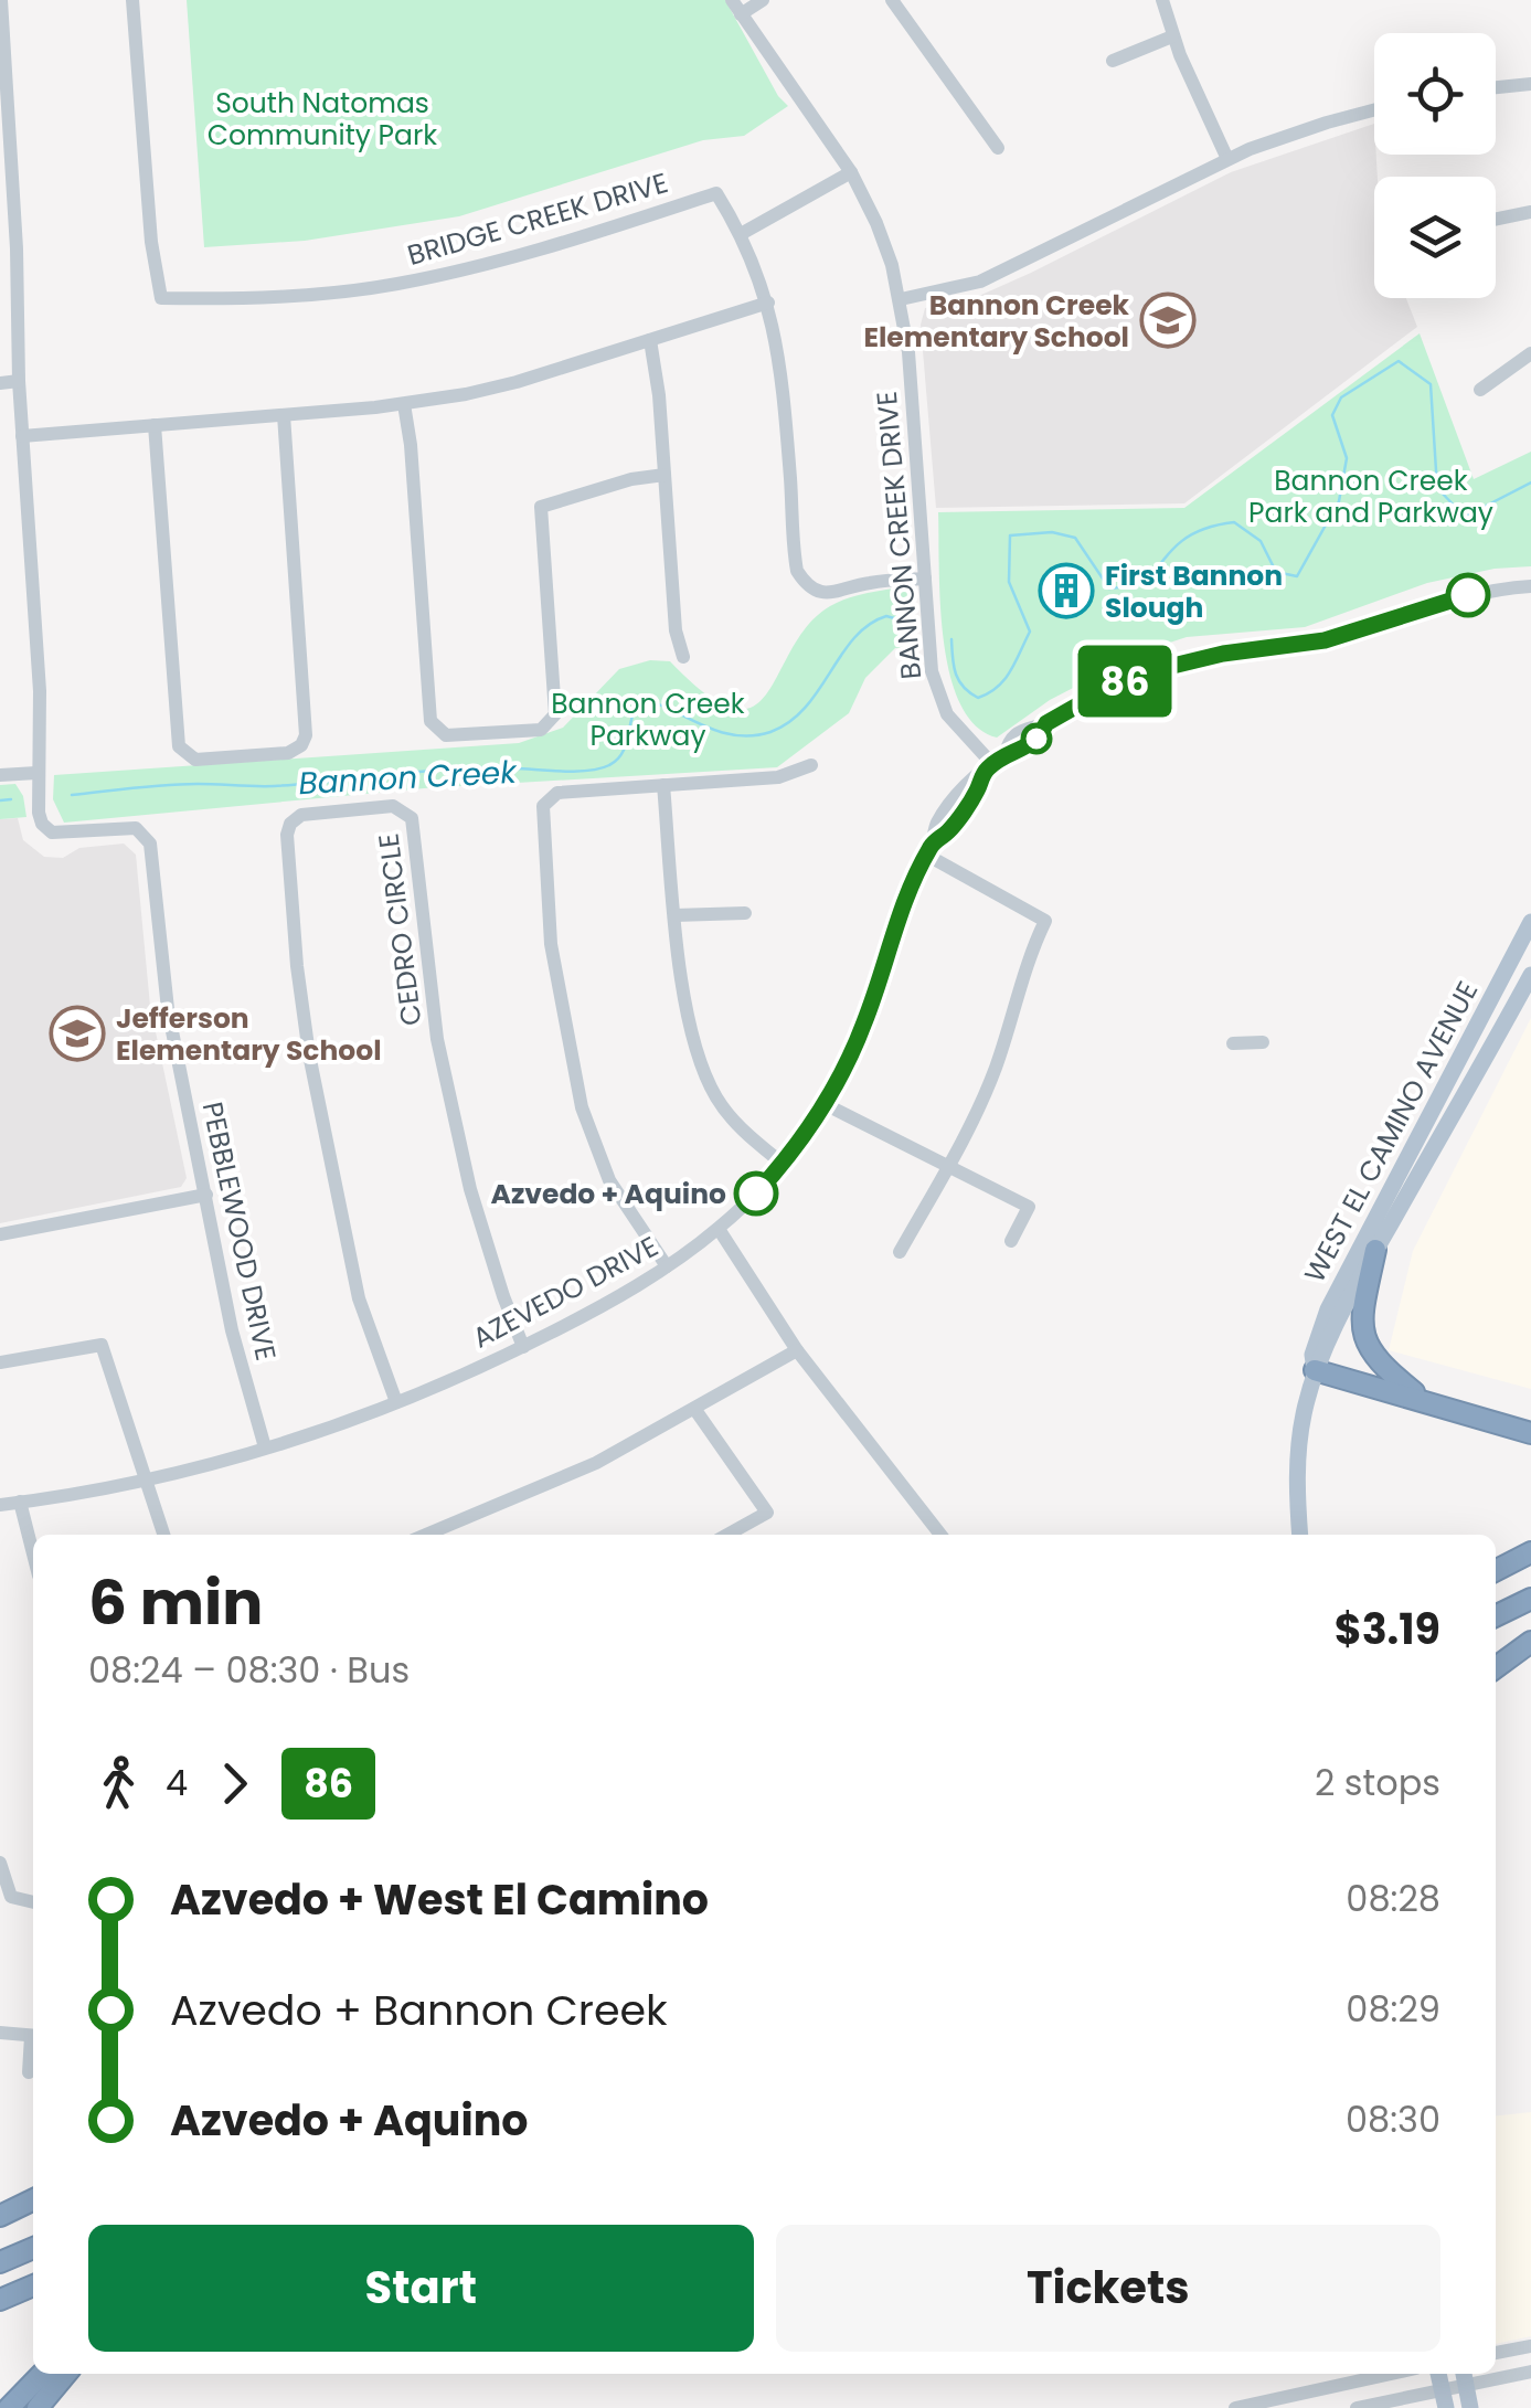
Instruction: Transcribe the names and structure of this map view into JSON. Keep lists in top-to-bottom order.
{
  "streets": {
    "main road": ["WEST EL CAMINO AVENUE"],
    "street": [
      "BRIDGE CREEK DRIVE",
      "BANNON CREEK DRIVE",
      "CEDRO CIRCLE",
      "PEBBLEWOOD DRIVE",
      "AZEVEDO DRIVE"
    ]
  },
  "crossings": [
    ["BANNON CREEK DRIVE", "AZEVEDO DRIVE"],
    ["CEDRO CIRCLE", "AZEVEDO DRIVE"],
    ["PEBBLEWOOD DRIVE", "AZEVEDO DRIVE"]
  ],
  "water": ["Bannon Creek"],
  "parks": ["South Natomas Community Park", "Bannon Creek Park and Parkway", "Bannon Creek Parkway"],
  "places": {
    "school or university": ["Bannon Creek Elementary School", "Jefferson Elementary School"],
    "building": ["First Bannon Slough"],
    "other": ["Azvedo + Aquino"]
  },
  "lines": ["bus line 86"],
  "page": {
    "on_map": "86",
    "heading": ["6 min", "08:24 – 08:30 · Bus", "$3.19"],
    "legs": ["4", "86", "2 stops"],
    "list": [
      {
        "name": "Azvedo + West El Camino",
        "value": "08:28"
      },
      {
        "name": "Azvedo + Bannon Creek",
        "value": "08:29"
      },
      {
        "name": "Azvedo + Aquino",
        "value": "08:30"
      }
    ],
    "buttons": ["Start", "Tickets"]
  }
}
